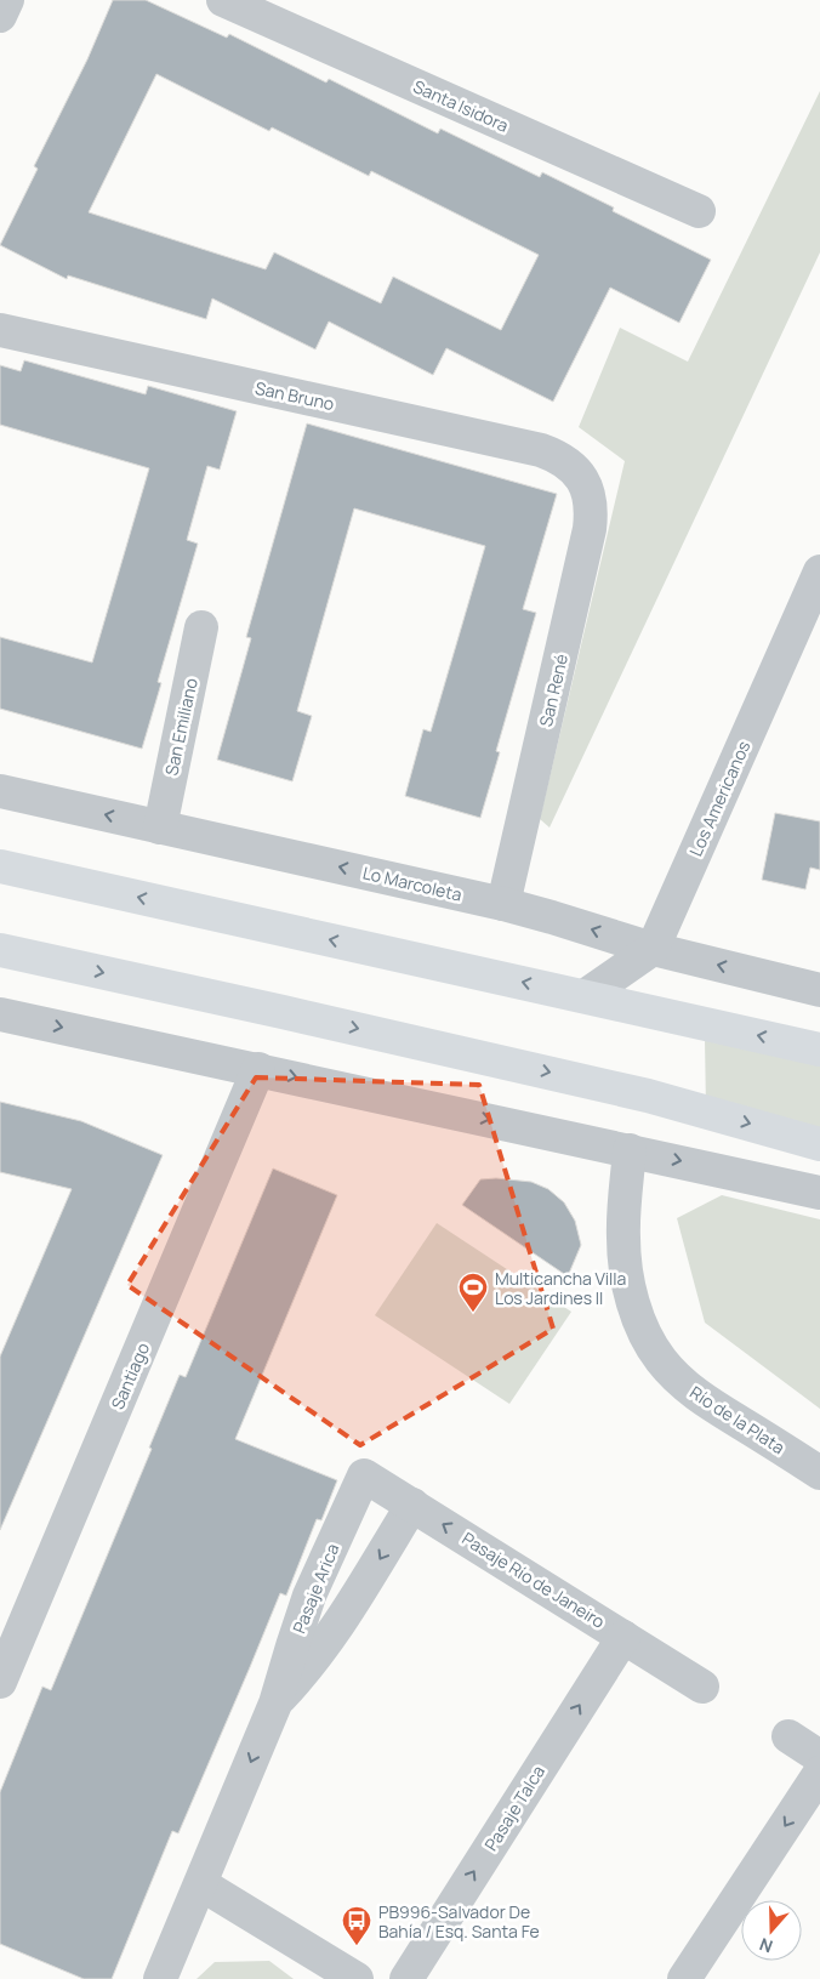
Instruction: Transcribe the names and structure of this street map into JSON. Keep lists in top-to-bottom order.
{
  "streets": {
    "street": [
      "Santa Isidora",
      "San Bruno",
      "San René",
      "San Emiliano",
      "Los Americanos",
      "Lo Marcoleta",
      "Santiago",
      "Río de la Plata",
      "Pasaje Río de Janeiro",
      "Pasaje Arica",
      "Pasaje Talca"
    ]
  },
  "crossings": [
    ["San Bruno", "San René"],
    ["San René", "Lo Marcoleta"],
    ["San Emiliano", "Lo Marcoleta"],
    ["Los Americanos", "Lo Marcoleta"],
    ["Pasaje Río de Janeiro", "Pasaje Arica"],
    ["Pasaje Río de Janeiro", "Pasaje Talca"]
  ],
  "one_way": ["Pasaje Río de Janeiro"],
  "places": {
    "sports": ["Multicancha Villa Los Jardines II"],
    "bus stop": ["PB996-Salvador De Bahía / Esq. Santa Fe"]
  },
  "north": "bottom"
}
